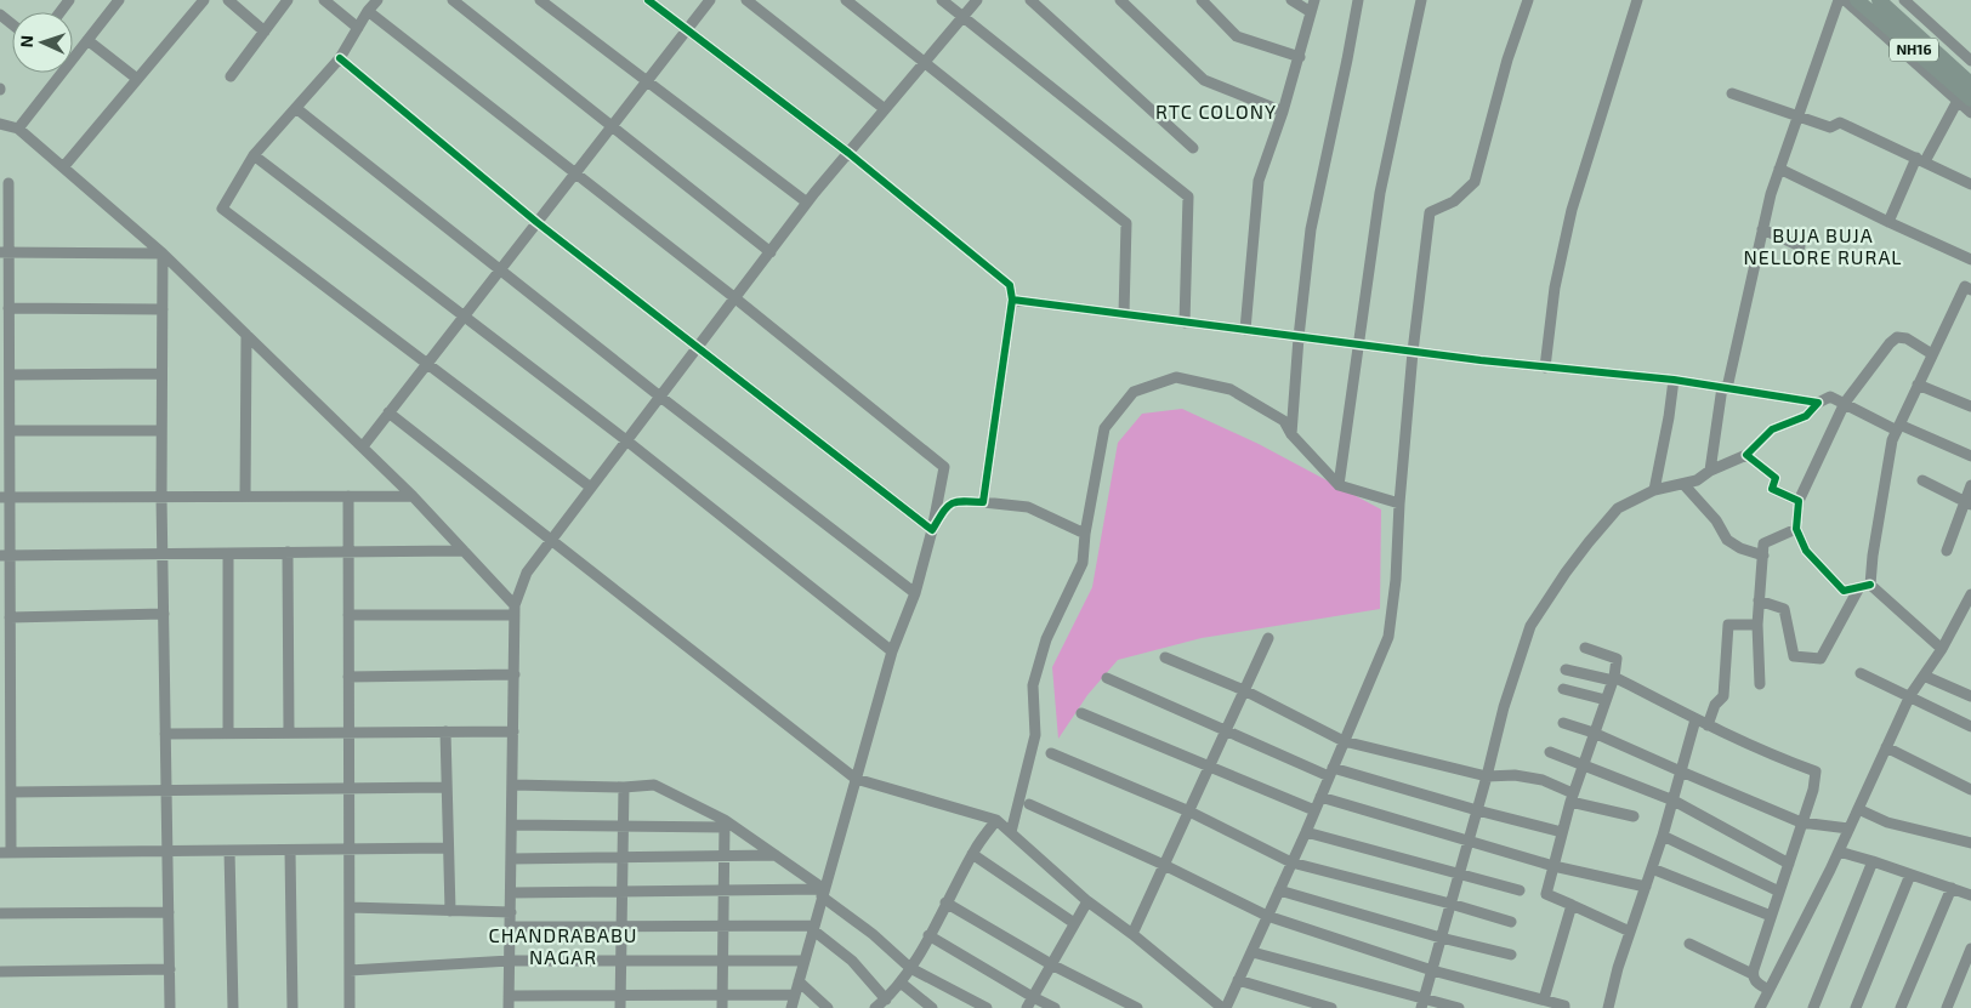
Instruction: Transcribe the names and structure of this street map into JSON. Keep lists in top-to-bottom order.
{
  "streets": {
    "highway": ["NH16"]
  },
  "districts": ["RTC COLONY", "BUJA BUJA NELLORE RURAL", "CHANDRABABU NAGAR"],
  "north": "left"
}
